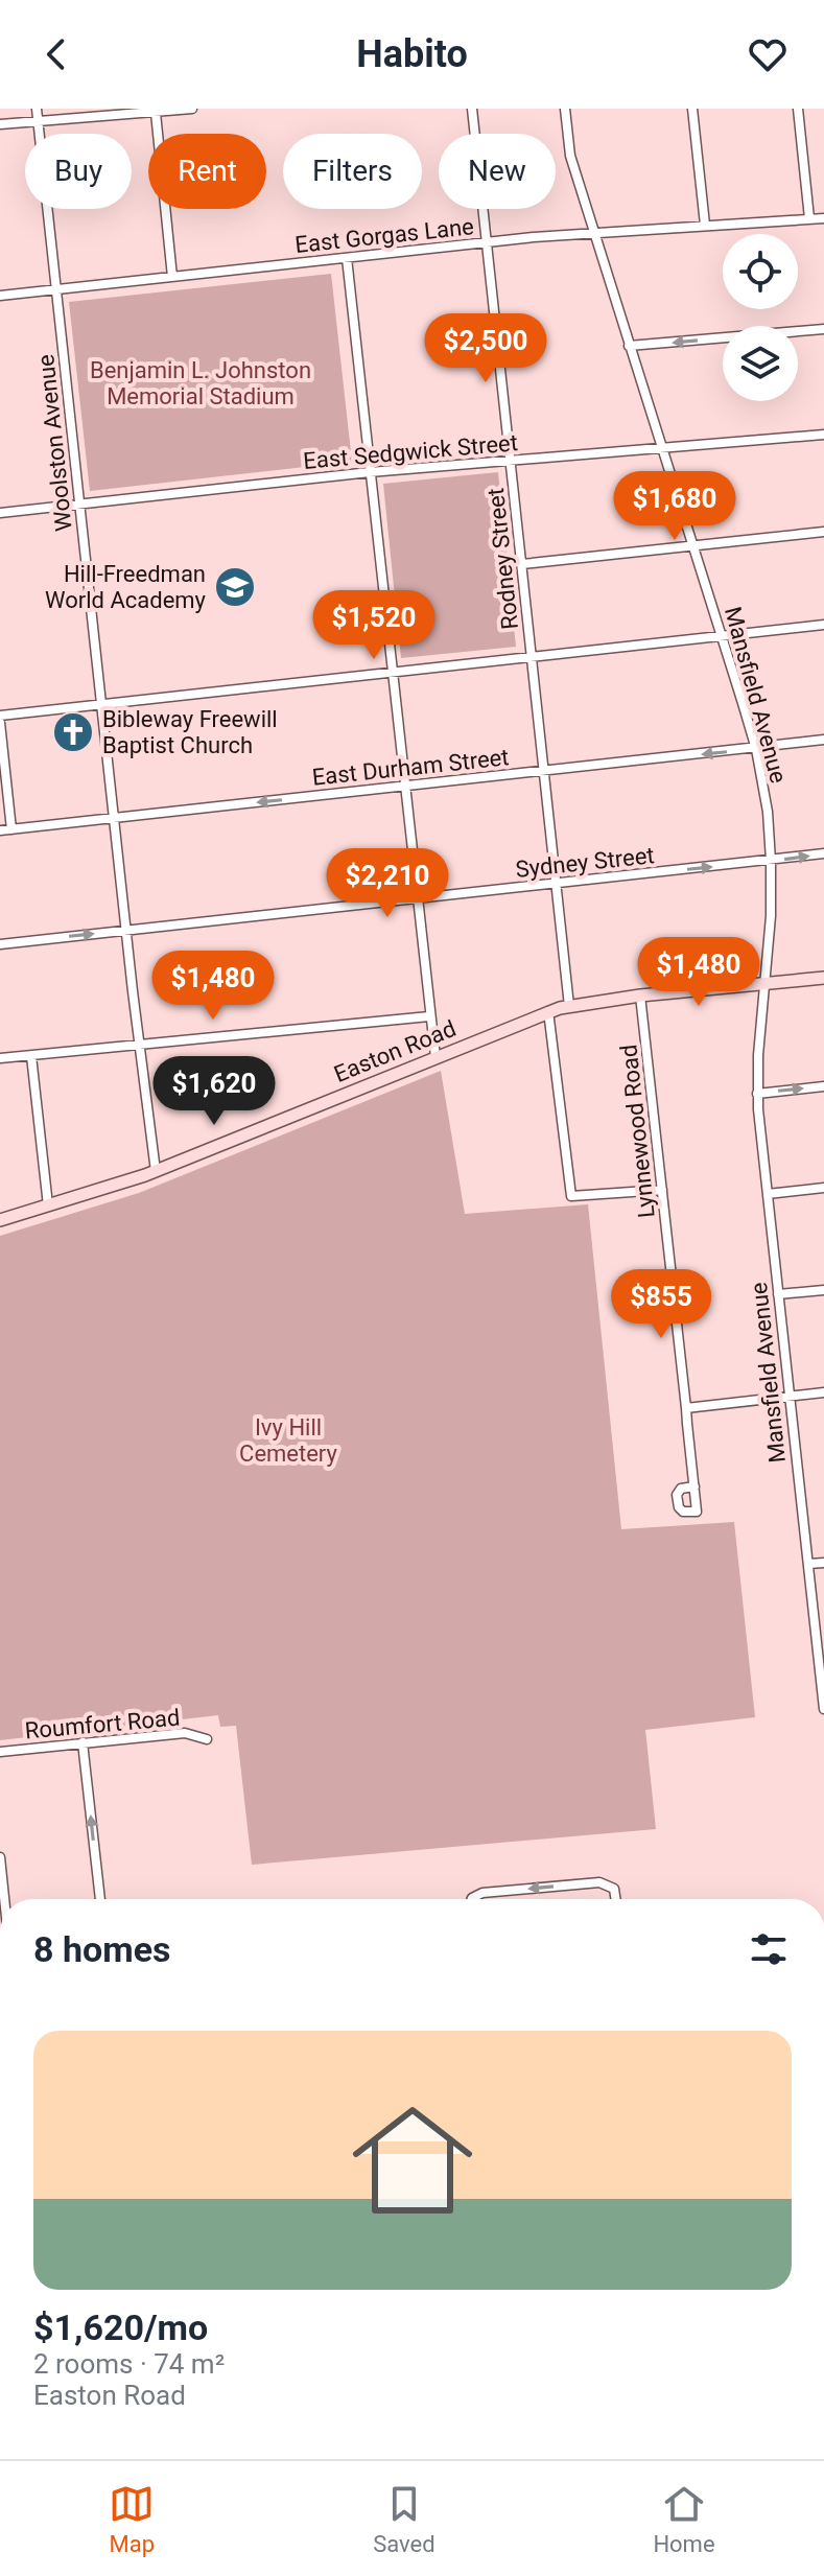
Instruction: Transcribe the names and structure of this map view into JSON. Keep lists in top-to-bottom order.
{
  "streets": {
    "main road": ["Easton Road"],
    "street": [
      "East Gorgas Lane",
      "Woolston Avenue",
      "East Sedgwick Street",
      "Rodney Street",
      "Mansfield Avenue",
      "East Durham Street",
      "Sydney Street",
      "Lynnewood Road",
      "Roumfort Road"
    ]
  },
  "crossings": [
    ["East Gorgas Lane", "Woolston Avenue"],
    ["East Gorgas Lane", "Rodney Street"],
    ["East Gorgas Lane", "Mansfield Avenue"],
    ["Woolston Avenue", "East Sedgwick Street"],
    ["Woolston Avenue", "East Durham Street"],
    ["Woolston Avenue", "Sydney Street"],
    ["Woolston Avenue", "Easton Road"],
    ["East Sedgwick Street", "Rodney Street"],
    ["East Sedgwick Street", "Mansfield Avenue"],
    ["Rodney Street", "East Durham Street"],
    ["Rodney Street", "Sydney Street"],
    ["Rodney Street", "Easton Road"],
    ["Mansfield Avenue", "East Durham Street"],
    ["Mansfield Avenue", "Sydney Street"],
    ["Mansfield Avenue", "Easton Road"],
    ["Easton Road", "Lynnewood Road"]
  ],
  "one_way": ["East Durham Street", "Sydney Street"],
  "parks": ["Benjamin L. Johnston Memorial Stadium", "Ivy Hill Cemetery"],
  "places": {
    "school or university": ["Hill-Freedman World Academy"],
    "church": ["Bibleway Freewill Baptist Church"]
  },
  "page": {
    "header": "Habito",
    "chip": [
      "Buy",
      "Rent",
      "Filters",
      "New"
    ],
    "price": [
      "$2,500",
      "$1,680",
      "$1,520",
      "$2,210",
      "$1,480",
      "$1,480",
      "$1,620",
      "$855"
    ],
    "heading": "8 homes",
    "list": [
      {
        "name": "$1,620/mo",
        "note": "2 rooms · 74 m² · Easton Road"
      }
    ],
    "tabs": ["Map", "Saved", "Home"]
  }
}
